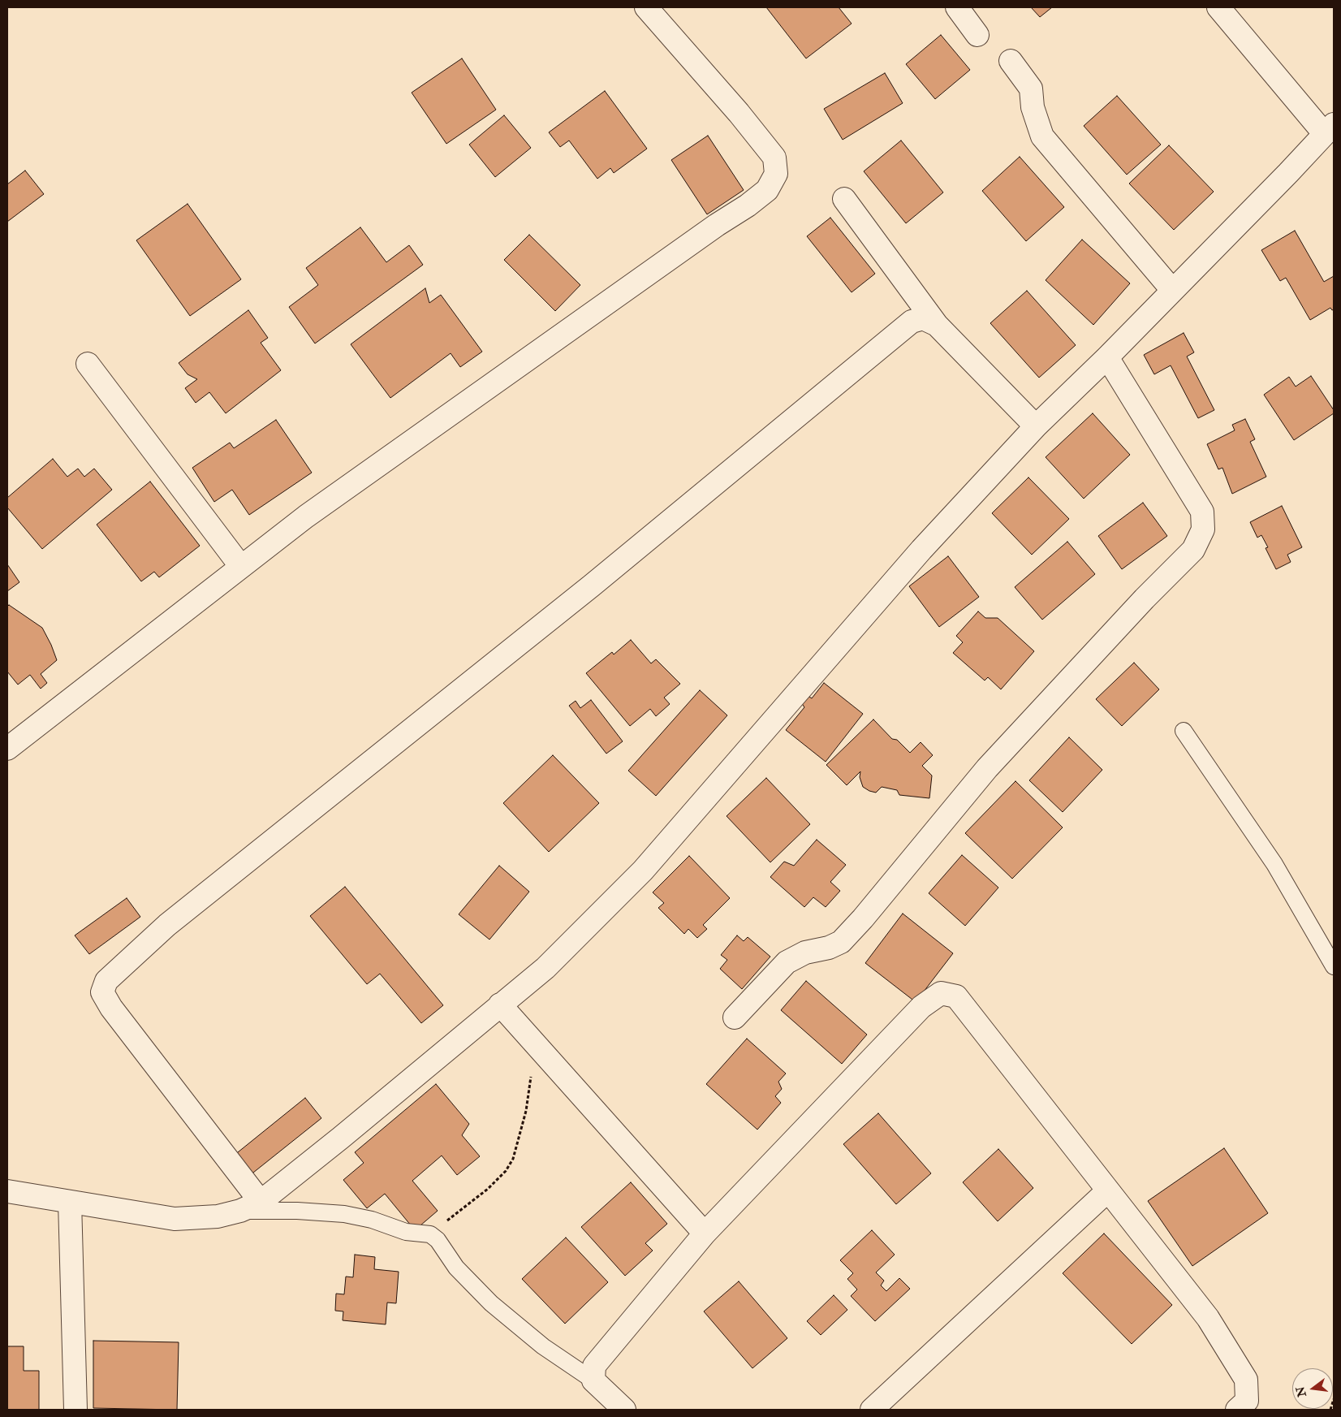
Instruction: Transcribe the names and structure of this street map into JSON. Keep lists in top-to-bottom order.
{
  "north": "left"
}
